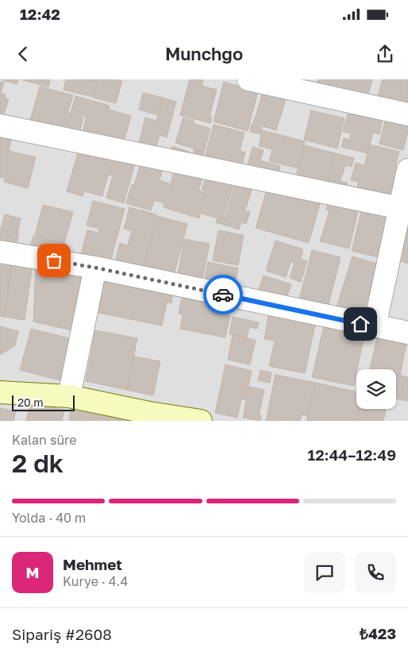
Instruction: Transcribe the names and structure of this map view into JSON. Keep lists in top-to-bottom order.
{
  "scale_bar": "20 m",
  "page": {
    "status": "12:42",
    "header": "Munchgo",
    "scale": "20 m",
    "heading": ["2 dk", "Kalan süre", "12:44–12:49"],
    "panel": [
      "Mehmet",
      "Kurye · 4.4",
      "Sipariş #2608",
      "₺423"
    ],
    "bar": "Yolda · 40 m",
    "round": "M"
  }
}
